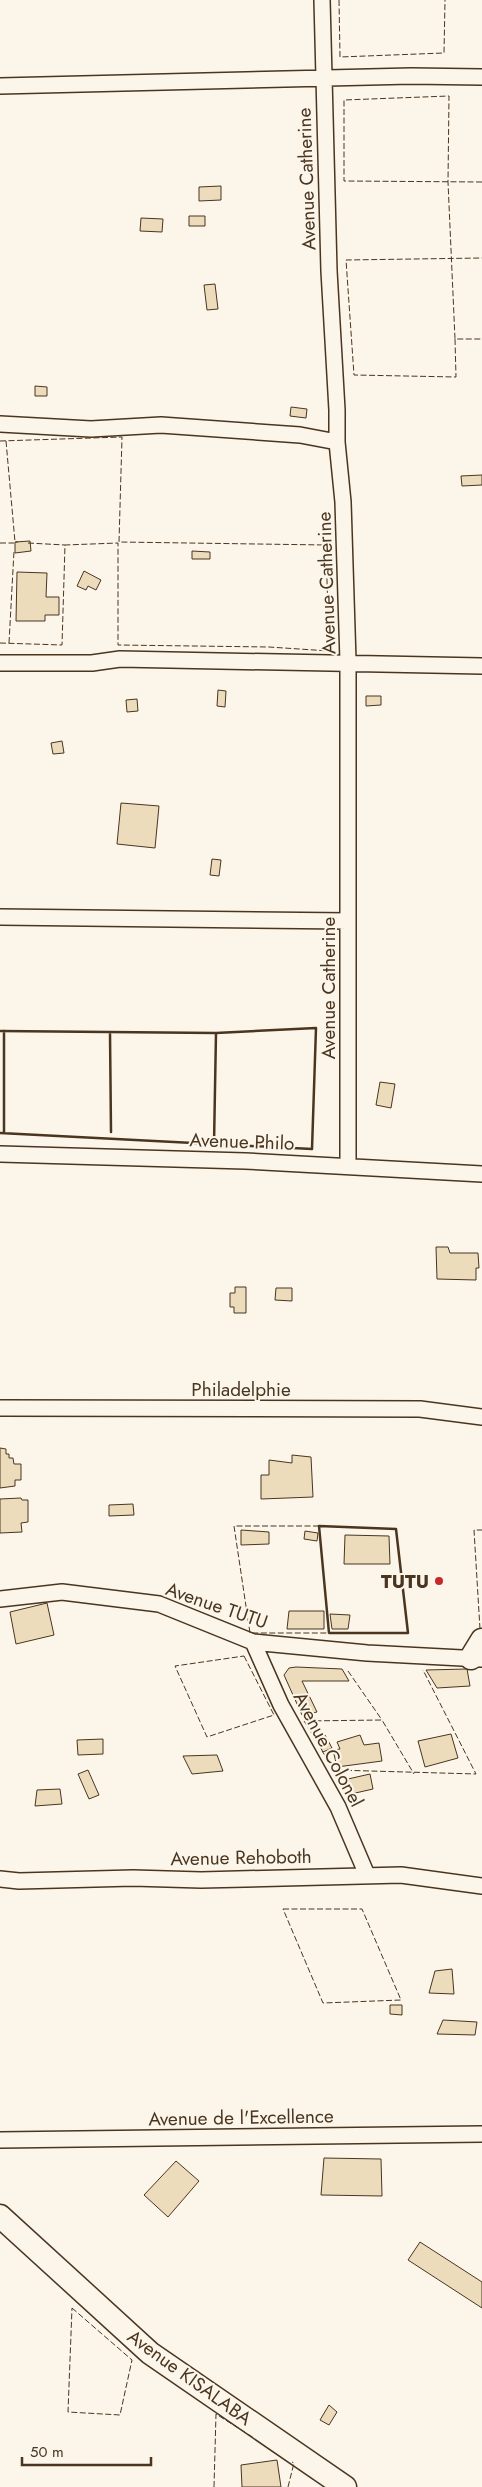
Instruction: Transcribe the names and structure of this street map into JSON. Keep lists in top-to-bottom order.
{
  "streets": {
    "street": [
      "Avenue Catherine",
      "Avenue Philo",
      "Philadelphie",
      "Avenue TUTU",
      "Avenue Colonel",
      "Avenue Rehoboth",
      "Avenue de l'Excellence",
      "Avenue KISALABA"
    ]
  },
  "crossings": [
    ["Avenue Catherine", "Avenue Philo"],
    ["Avenue TUTU", "Avenue Colonel"],
    ["Avenue Colonel", "Avenue Rehoboth"]
  ],
  "places": ["TUTU"],
  "scale_bar": "50 m"
}
